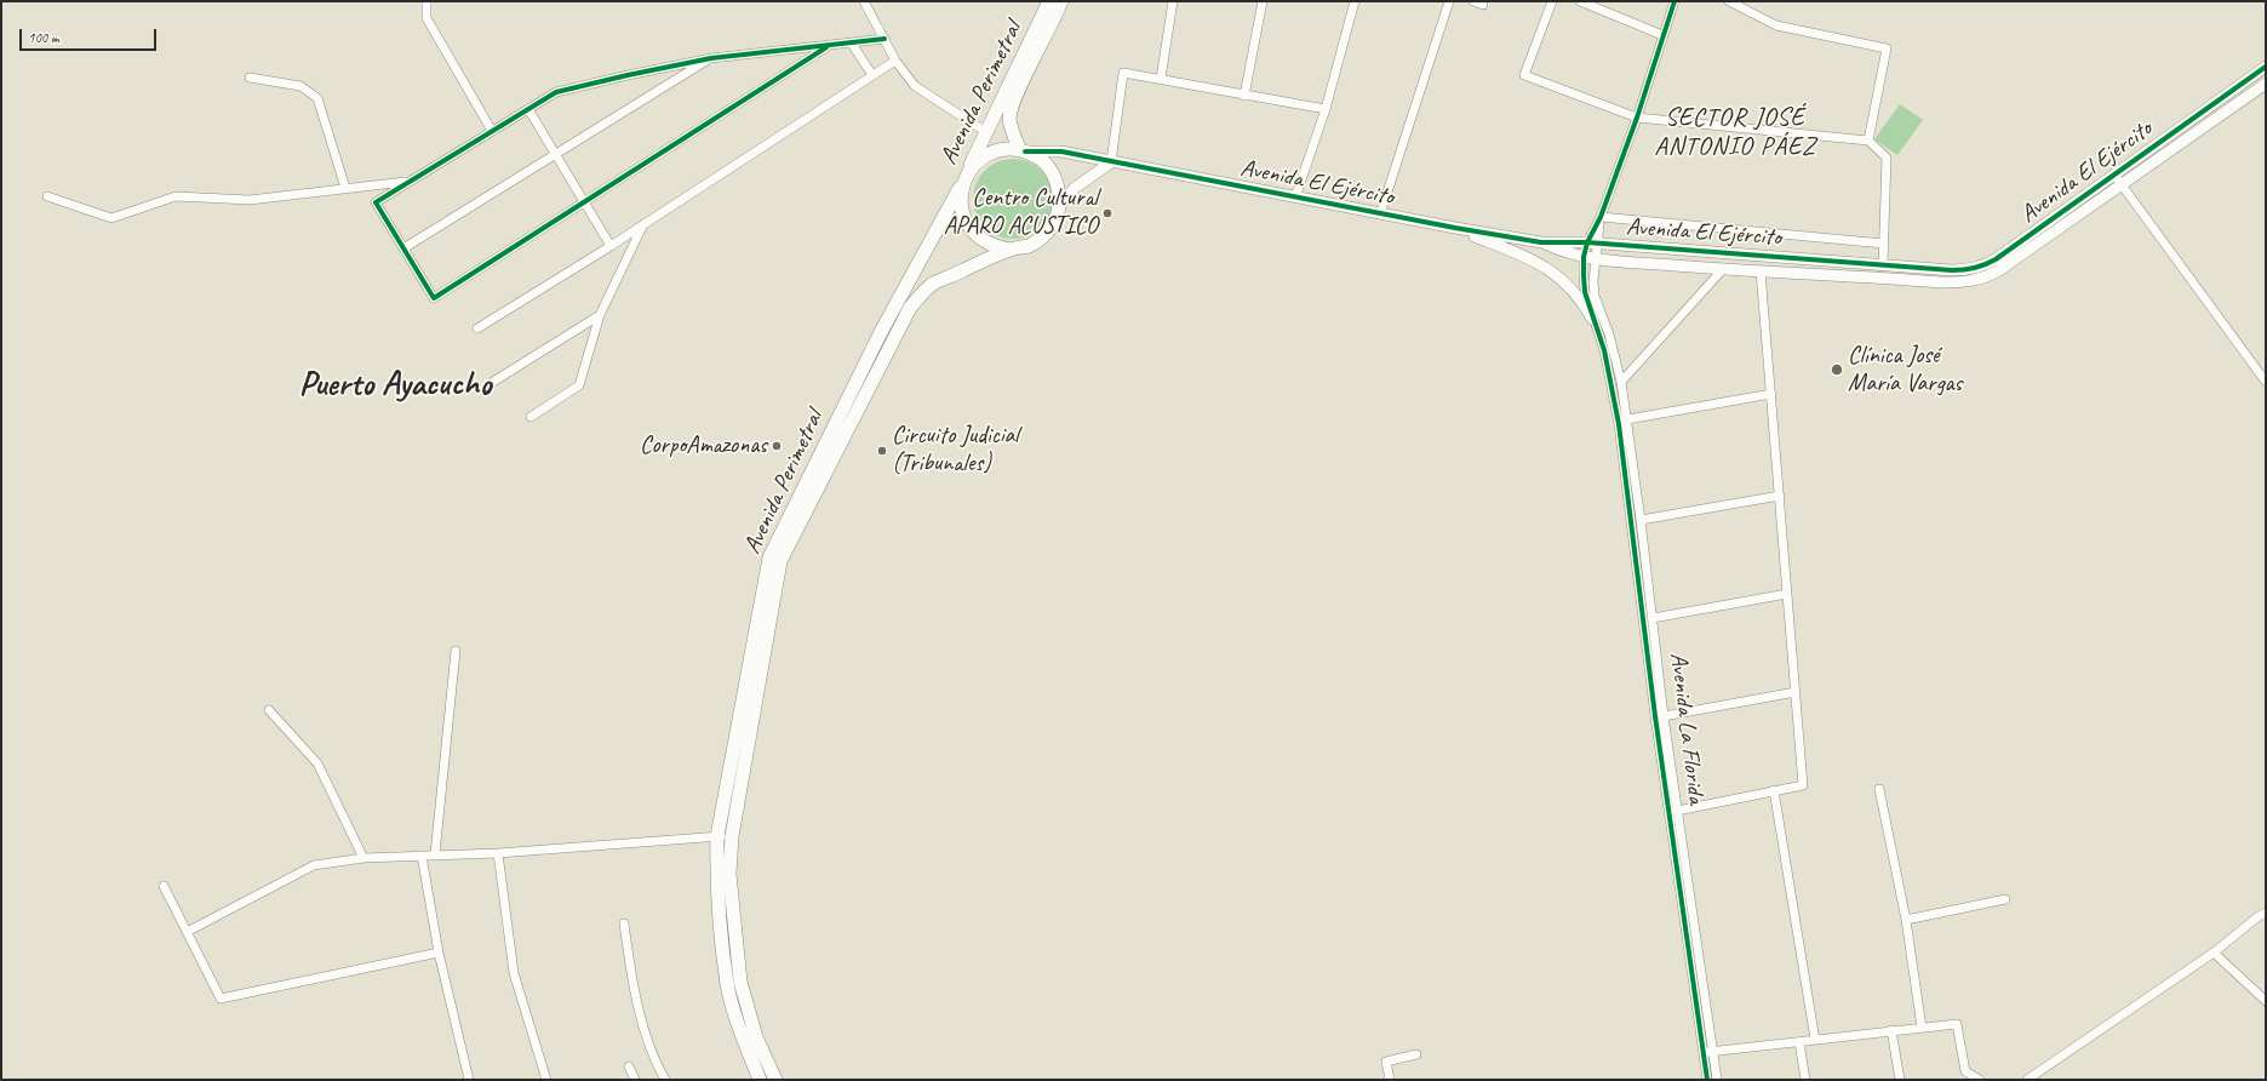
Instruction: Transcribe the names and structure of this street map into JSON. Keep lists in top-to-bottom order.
{
  "streets": {
    "main road": ["Avenida Perimetral"],
    "street": ["Avenida El Ejército", "Avenida La Florida"]
  },
  "crossings": [
    ["Avenida Perimetral", "Avenida El Ejército"],
    ["Avenida El Ejército", "Avenida La Florida"]
  ],
  "districts": ["SECTOR JOSÉ ANTONIO PÁEZ", "Puerto Ayacucho"],
  "places": [
    "Centro Cultural APARO ACUSTICO",
    "Clínica José María Vargas",
    "CorpoAmazonas",
    "Circuito Judicial (Tribunales)"
  ],
  "scale_bar": "100 m"
}
